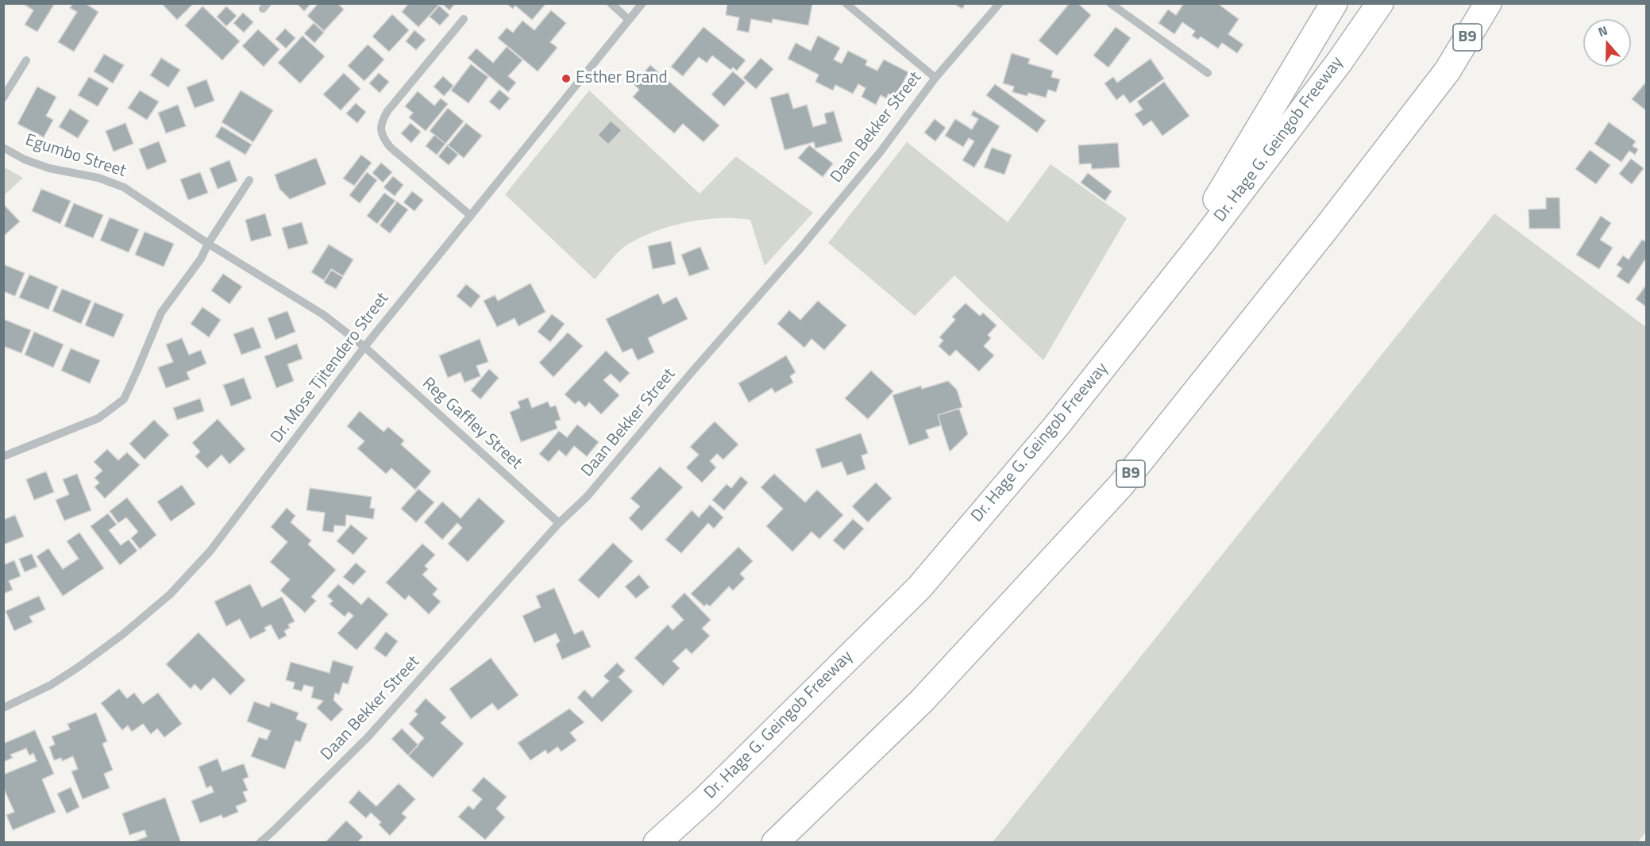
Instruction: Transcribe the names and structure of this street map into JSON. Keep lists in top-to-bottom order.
{
  "streets": {
    "highway": ["B9", "Dr. Hage G. Geingob Freeway"],
    "street": [
      "Daan Bekker Street",
      "Egumbo Street",
      "Dr. Mose Tjitendero Street",
      "Reg Gaffley Street"
    ]
  },
  "crossings": [
    ["Daan Bekker Street", "Reg Gaffley Street"],
    ["Egumbo Street", "Dr. Mose Tjitendero Street"],
    ["Egumbo Street", "Reg Gaffley Street"],
    ["Dr. Mose Tjitendero Street", "Reg Gaffley Street"]
  ],
  "places": ["Esther Brand"],
  "north": "top"
}
